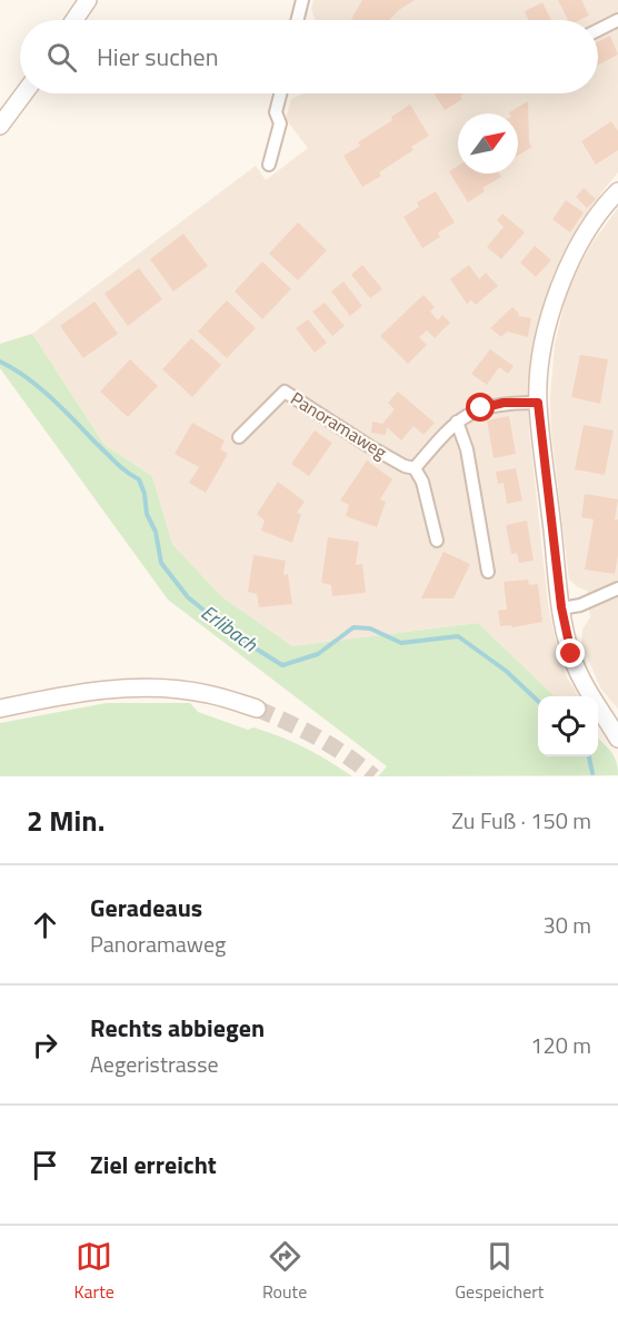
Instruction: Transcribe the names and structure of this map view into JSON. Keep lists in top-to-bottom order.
{
  "streets": {
    "street": ["Panoramaweg"]
  },
  "water": ["Erlibach"],
  "north": "top right",
  "page": {
    "search": "Hier suchen",
    "heading": ["2 Min.", "Zu Fuß · 150 m"],
    "list": [
      ["Geradeaus", "Panoramaweg", "30 m"],
      ["Rechts abbiegen", "Aegeristrasse", "120 m"],
      "Ziel erreicht"
    ],
    "nav": ["Karte", "Route", "Gespeichert"]
  }
}
